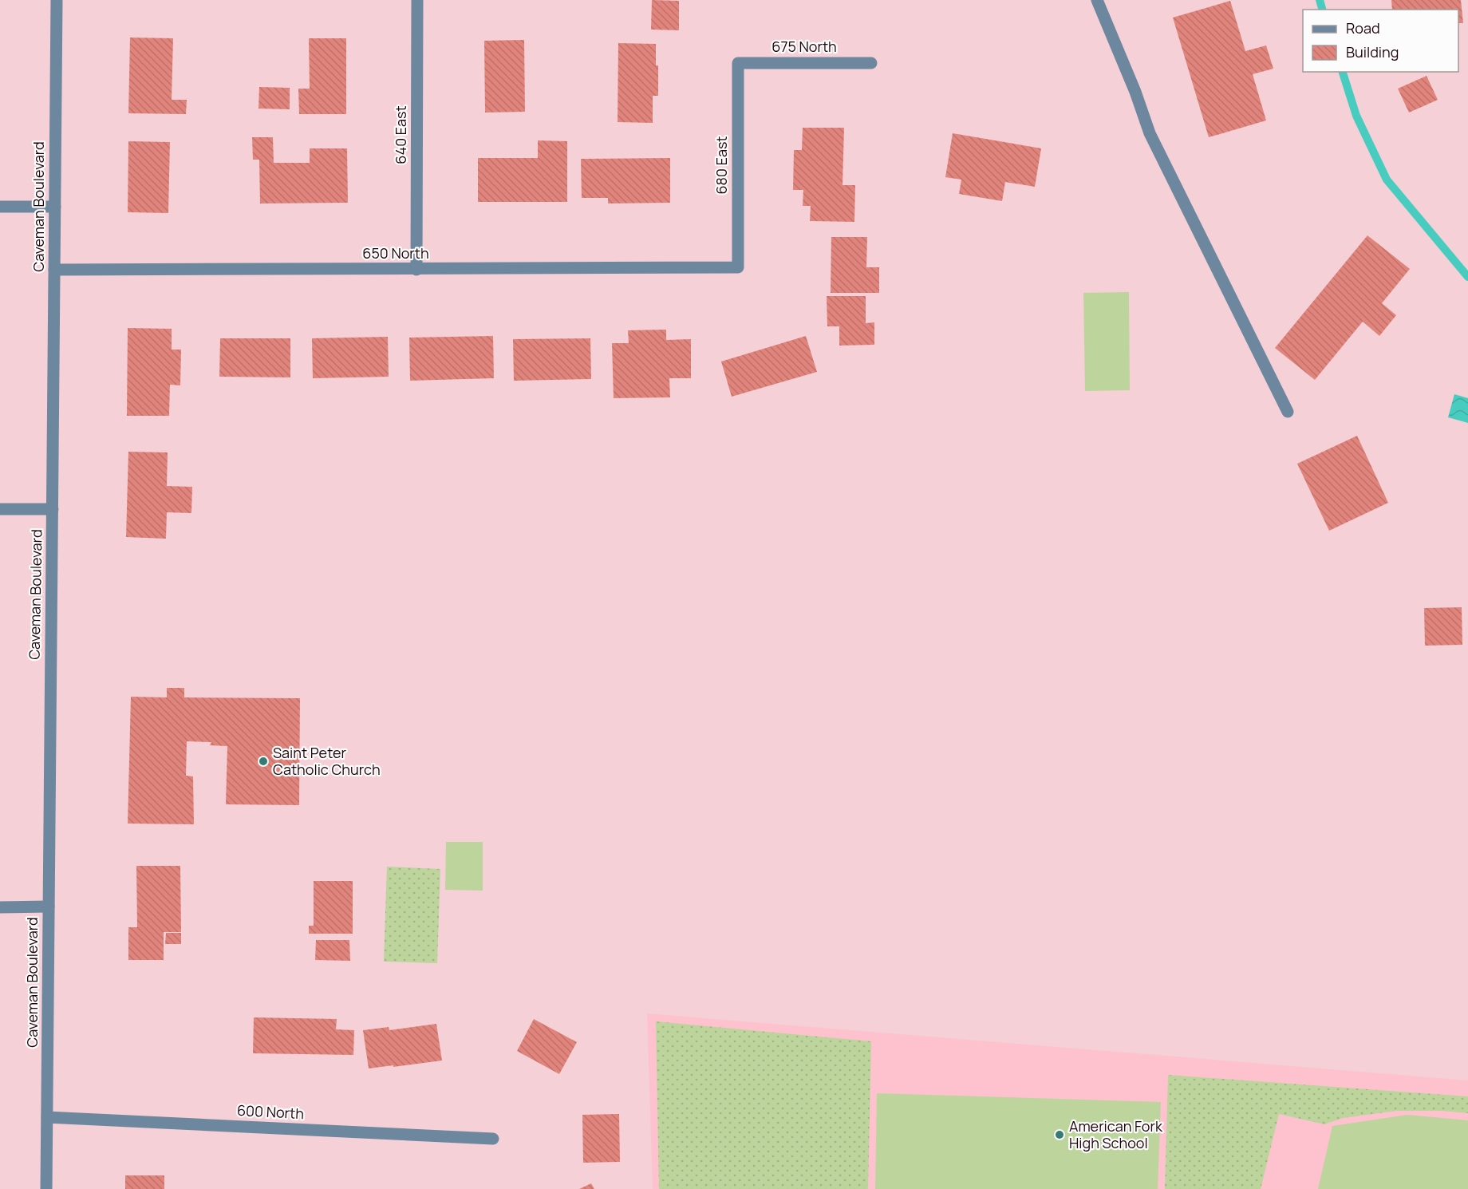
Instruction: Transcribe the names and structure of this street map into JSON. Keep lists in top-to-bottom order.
{
  "streets": {
    "street": [
      "675 North",
      "640 East",
      "680 East",
      "Caveman Boulevard",
      "650 North",
      "600 North"
    ]
  },
  "crossings": [
    ["675 North", "680 East"],
    ["640 East", "650 North"],
    ["680 East", "650 North"],
    ["Caveman Boulevard", "650 North"],
    ["Caveman Boulevard", "600 North"]
  ],
  "places": ["Saint Peter Catholic Church", "American Fork High School"],
  "legend": ["Road", "Building"]
}
